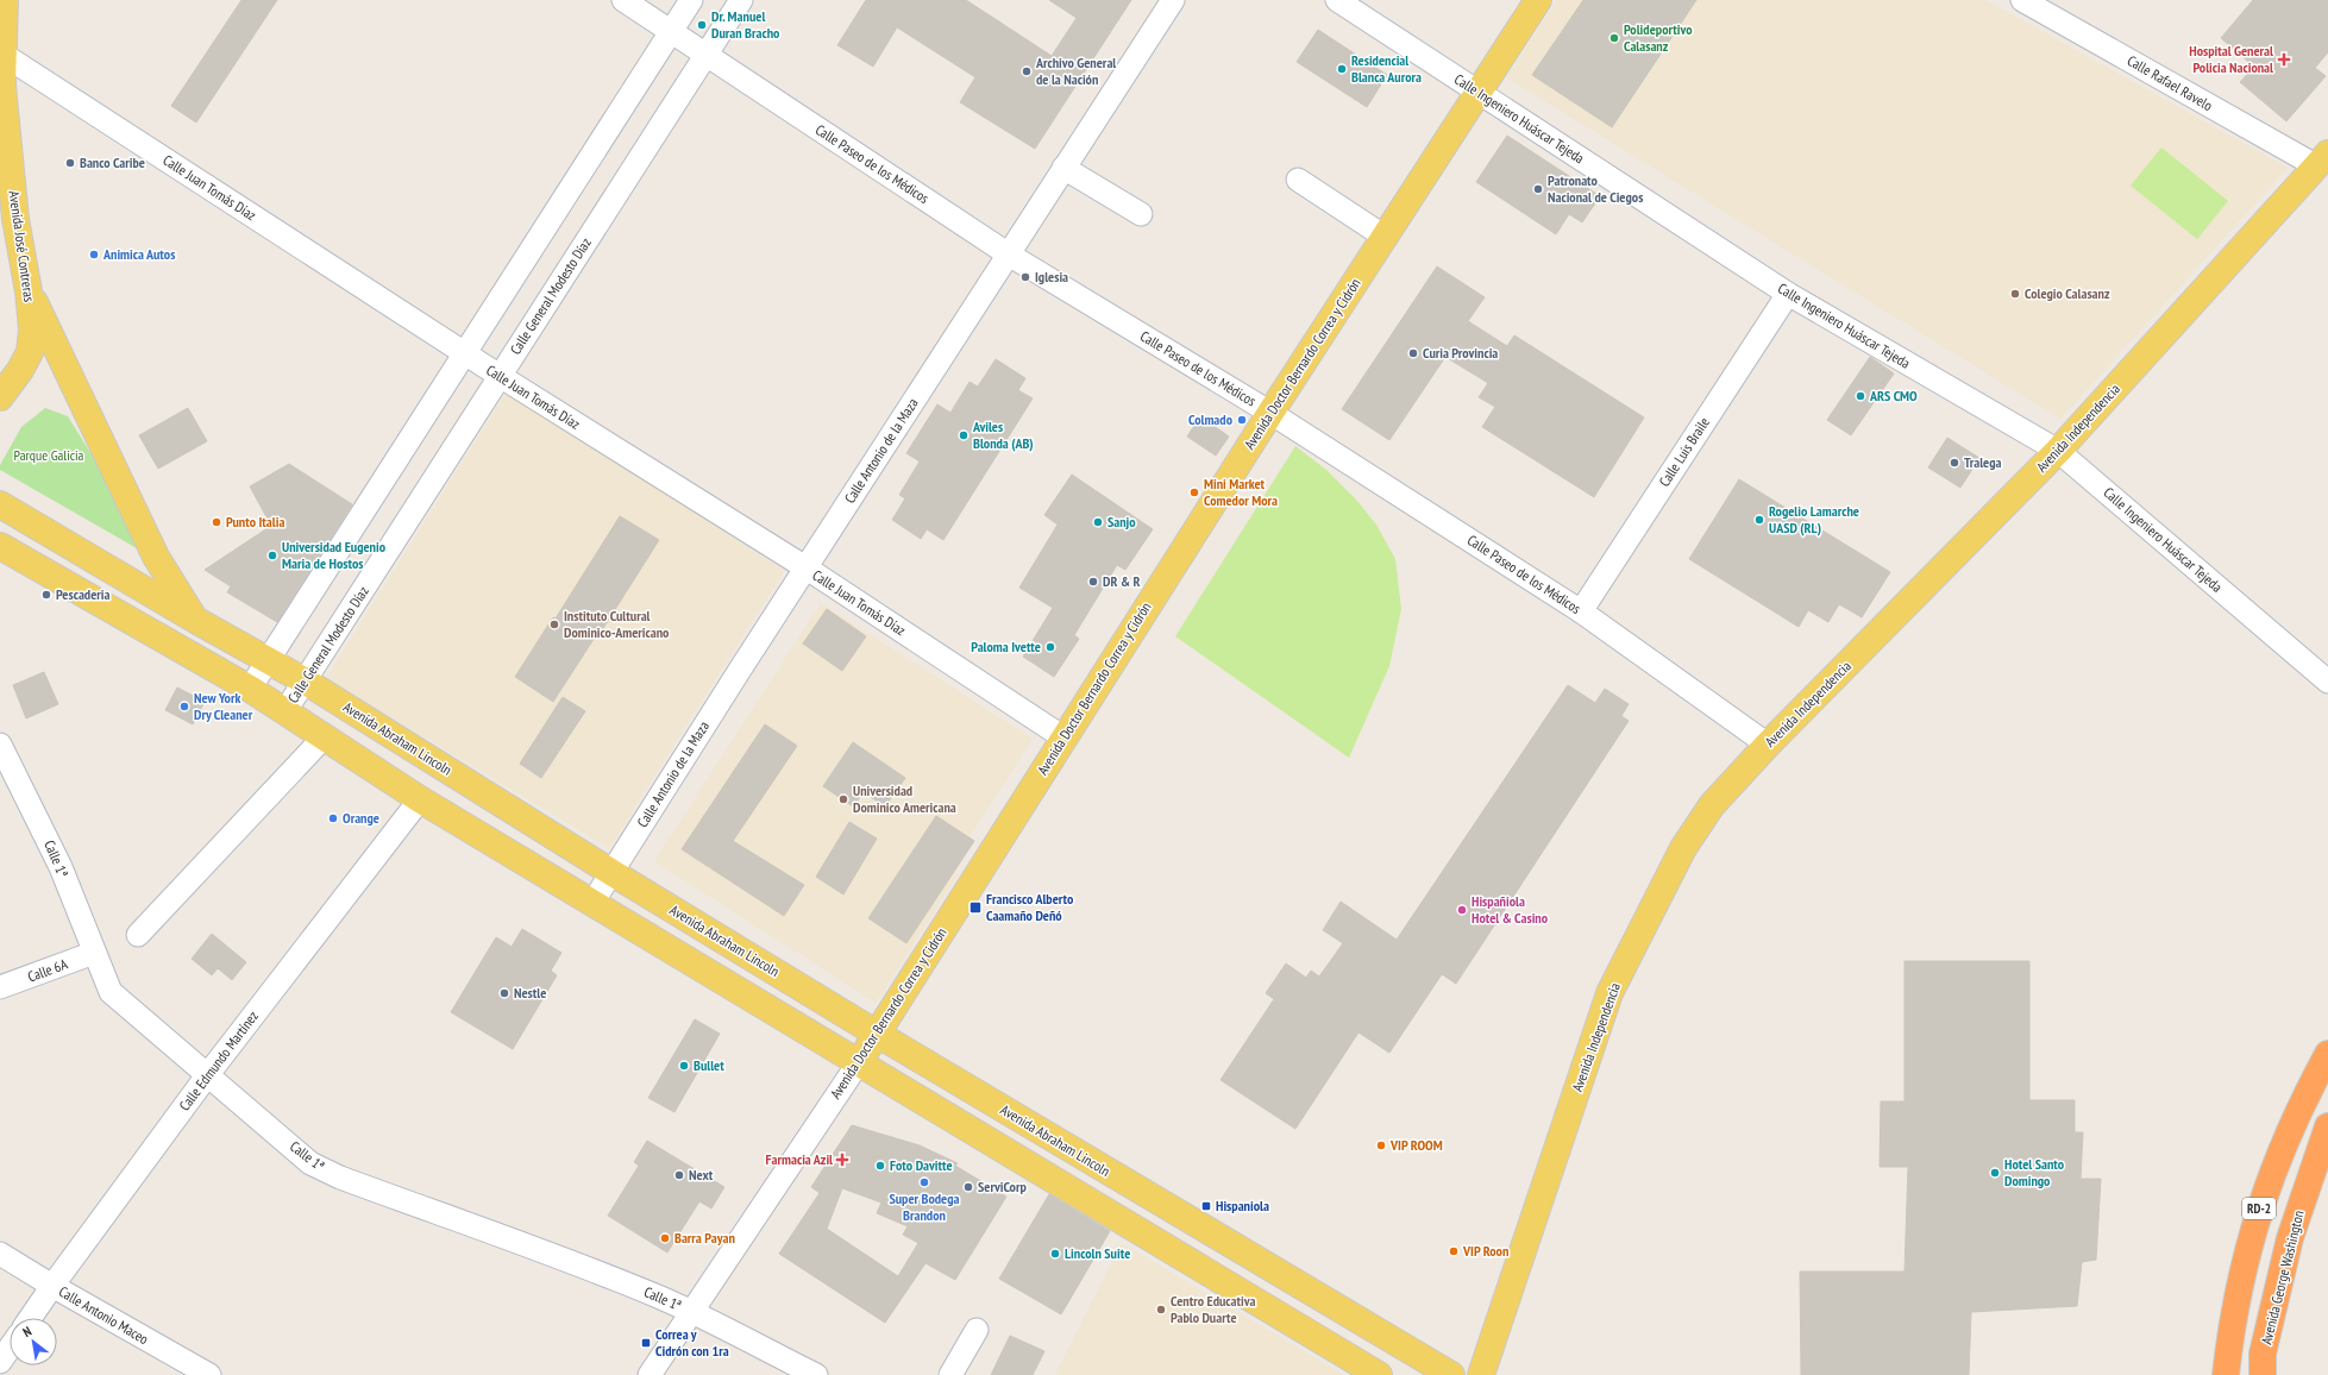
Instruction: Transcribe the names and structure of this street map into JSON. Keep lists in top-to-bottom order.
{
  "streets": {
    "highway": ["RD-2", "Avenida George Washington"],
    "main road": [
      "Avenida José Contreras",
      "Avenida Doctor Bernardo Correa y Cidrón",
      "Avenida Independencia",
      "Avenida Abraham Lincoln"
    ],
    "street": [
      "Calle Rafael Ravelo",
      "Calle Ingeniero Huáscar Tejeda",
      "Calle Paseo de los Médicos",
      "Calle Juan Tomás Díaz",
      "Calle General Modesto Díaz",
      "Calle Antonio de la Maza",
      "Calle Luis Braile",
      "Calle 1ª",
      "Calle 6A",
      "Calle Edmundo Martínez",
      "Calle Antonio Maceo"
    ]
  },
  "crossings": [
    ["Calle Rafael Ravelo", "Avenida Independencia"],
    ["Calle Ingeniero Huáscar Tejeda", "Avenida Doctor Bernardo Correa y Cidrón"],
    ["Calle Ingeniero Huáscar Tejeda", "Avenida Independencia"],
    ["Calle Ingeniero Huáscar Tejeda", "Calle Luis Braile"],
    ["Calle Paseo de los Médicos", "Calle General Modesto Díaz"],
    ["Calle Paseo de los Médicos", "Avenida Doctor Bernardo Correa y Cidrón"],
    ["Calle Paseo de los Médicos", "Avenida Independencia"],
    ["Calle Paseo de los Médicos", "Calle Antonio de la Maza"],
    ["Calle Paseo de los Médicos", "Calle Luis Braile"],
    ["Calle Juan Tomás Díaz", "Avenida José Contreras"],
    ["Calle Juan Tomás Díaz", "Calle General Modesto Díaz"],
    ["Calle Juan Tomás Díaz", "Avenida Doctor Bernardo Correa y Cidrón"],
    ["Calle Juan Tomás Díaz", "Calle Antonio de la Maza"],
    ["Calle General Modesto Díaz", "Avenida Abraham Lincoln"],
    ["Avenida Doctor Bernardo Correa y Cidrón", "Avenida Abraham Lincoln"],
    ["Avenida Doctor Bernardo Correa y Cidrón", "Calle 1ª"],
    ["Calle Antonio de la Maza", "Avenida Abraham Lincoln"],
    ["Calle 1ª", "Calle 6A"],
    ["Calle 1ª", "Calle Edmundo Martínez"],
    ["Calle Edmundo Martínez", "Calle Antonio Maceo"]
  ],
  "parks": ["Parque Galicia"],
  "places": {
    "other": [
      "Dr. Manuel Duran Bracho",
      "Polideportivo Calasanz",
      "Residencial Blanca Aurora",
      "Archivo General de la Nación",
      "Banco Caribe",
      "Patronato Nacional de Ciegos",
      "Animica Autos",
      "Iglesia",
      "Colegio Calasanz",
      "Curia Provincia",
      "ARS CMO",
      "Colmado",
      "Aviles Blonda (AB)",
      "Tralega",
      "Mini Market Comedor Mora",
      "Rogelio Lamarche UASD (RL)",
      "Punto Italia",
      "Sanjo",
      "Universidad Eugenio Maria de Hostos",
      "DR & R",
      "Pescaderia",
      "Instituto Cultural Dominico-Americano",
      "Paloma Ivette",
      "New York Dry Cleaner",
      "Universidad Dominico Americana",
      "Orange",
      "Hispañiola Hotel & Casino",
      "Nestle",
      "Bullet",
      "VIP ROOM",
      "Foto Davitte",
      "Hotel Santo Domingo",
      "Next",
      "Super Bodega Brandon",
      "ServiCorp",
      "Barra Payan",
      "VIP Roon",
      "Lincoln Suite",
      "Centro Educativa Pablo Duarte"
    ],
    "health": ["Hospital General Policia Nacional", "Farmacia Azil"],
    "transit": ["Francisco Alberto Caamaño Deñó", "Hispaniola", "Correa y Cidrón con 1ra"]
  },
  "north": "top left"
}
